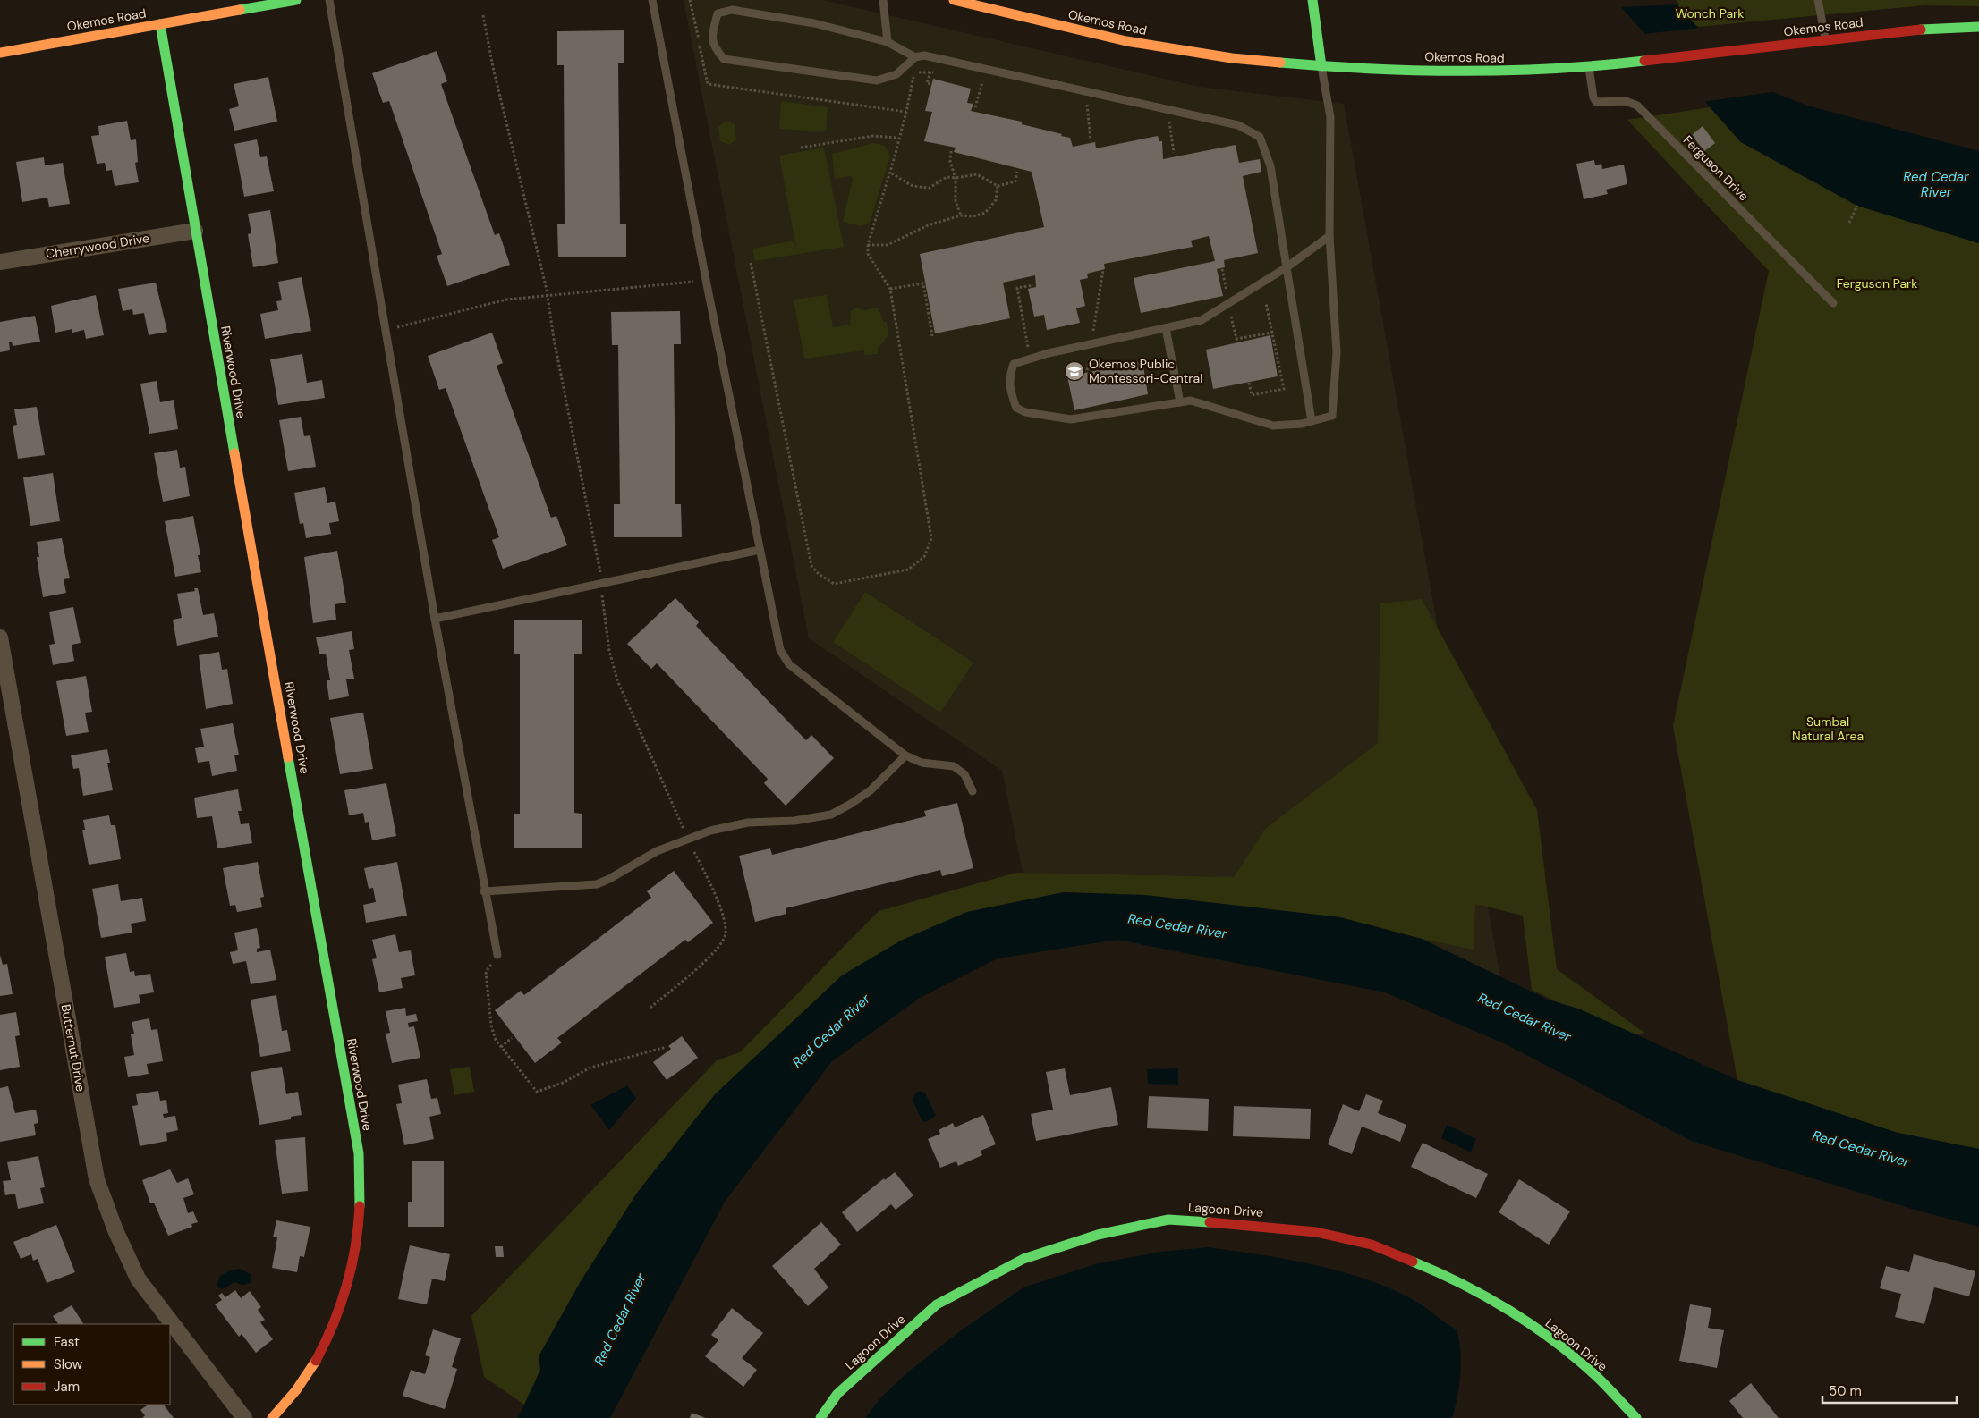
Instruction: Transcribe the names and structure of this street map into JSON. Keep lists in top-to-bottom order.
{
  "streets": {
    "street": [
      "Okemos Road",
      "Cherrywood Drive",
      "Riverwood Drive",
      "Butternut Drive",
      "Lagoon Drive"
    ],
    "lane": ["Ferguson Drive"]
  },
  "crossings": [
    ["Okemos Road", "Ferguson Drive"],
    ["Okemos Road", "Riverwood Drive"],
    ["Cherrywood Drive", "Riverwood Drive"]
  ],
  "water": ["Red Cedar River"],
  "parks": ["Wonch Park", "Ferguson Park", "Sumbal Natural Area"],
  "places": {
    "school or university": ["Okemos Public Montessori-Central"]
  },
  "legend": ["Fast", "Slow", "Jam"],
  "scale_bar": "50 m"
}
